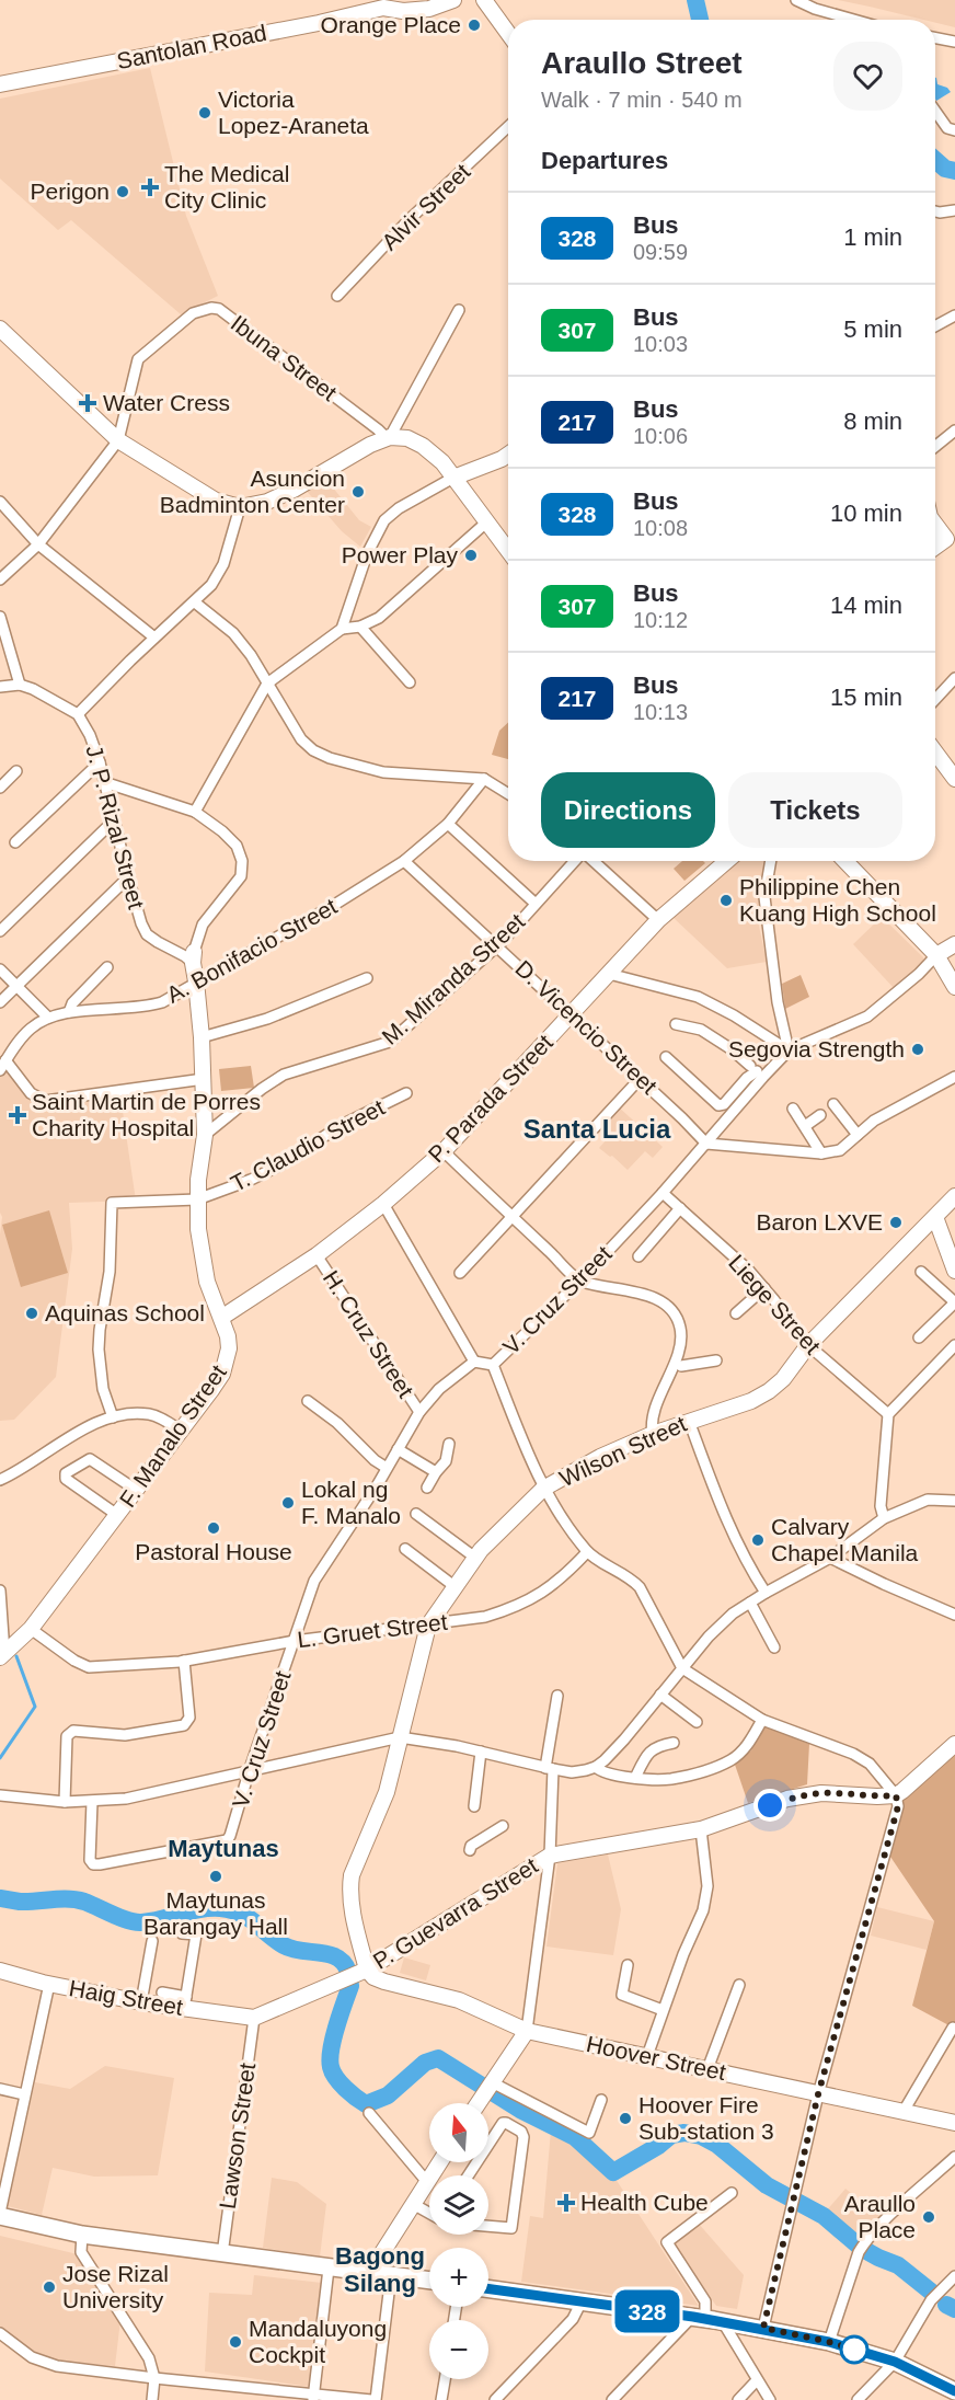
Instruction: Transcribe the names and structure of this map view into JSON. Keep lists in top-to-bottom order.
{
  "streets": {
    "main road": [
      "Santolan Road",
      "P. Parada Street",
      "V. Cruz Street",
      "F. Manalo Street",
      "Wilson Street",
      "P. Guevarra Street",
      "Haig Street",
      "Hoover Street"
    ],
    "street": [
      "Alvir Street",
      "Ibuna Street",
      "J. P. Rizal Street",
      "A. Bonifacio Street",
      "M. Miranda Street",
      "D. Vicencio Street",
      "T. Claudio Street",
      "Liege Street",
      "H. Cruz Street",
      "L. Gruet Street",
      "Lawson Street"
    ]
  },
  "crossings": [
    ["J. P. Rizal Street", "F. Manalo Street"],
    ["A. Bonifacio Street", "D. Vicencio Street"],
    ["A. Bonifacio Street", "F. Manalo Street"],
    ["M. Miranda Street", "D. Vicencio Street"],
    ["M. Miranda Street", "F. Manalo Street"],
    ["D. Vicencio Street", "P. Parada Street"],
    ["D. Vicencio Street", "V. Cruz Street"],
    ["P. Parada Street", "H. Cruz Street"],
    ["P. Parada Street", "F. Manalo Street"],
    ["T. Claudio Street", "F. Manalo Street"],
    ["V. Cruz Street", "Liege Street"],
    ["V. Cruz Street", "H. Cruz Street"],
    ["V. Cruz Street", "L. Gruet Street"],
    ["Liege Street", "Wilson Street"],
    ["F. Manalo Street", "L. Gruet Street"],
    ["Wilson Street", "L. Gruet Street"],
    ["Wilson Street", "P. Guevarra Street"],
    ["Wilson Street", "Hoover Street"],
    ["P. Guevarra Street", "Haig Street"],
    ["P. Guevarra Street", "Hoover Street"],
    ["P. Guevarra Street", "Lawson Street"],
    ["Haig Street", "Lawson Street"]
  ],
  "districts": ["Santa Lucia", "Maytunas", "Bagong Silang"],
  "places": {
    "other": [
      "Orange Place",
      "Victoria Lopez-Araneta",
      "Perigon",
      "Asuncion Badminton Center",
      "Power Play",
      "Philippine Chen Kuang High School",
      "Segovia Strength",
      "Baron LXVE",
      "Aquinas School",
      "Lokal ng F. Manalo",
      "Pastoral House",
      "Calvary Chapel Manila",
      "Maytunas Barangay Hall",
      "Hoover Fire Sub-station 3",
      "Araullo Place",
      "Jose Rizal University",
      "Mandaluyong Cockpit"
    ],
    "health": [
      "The Medical City Clinic",
      "Water Cress",
      "Saint Martin de Porres Charity Hospital",
      "Health Cube"
    ]
  },
  "lines": ["bus line 328"],
  "north": "top",
  "page": {
    "on_map": "328",
    "heading": [
      ["Araullo Street", "Walk · 7 min · 540 m"],
      "Departures"
    ],
    "list": [
      {
        "mark": "328",
        "name": "Bus",
        "note": "09:59",
        "value": "1 min"
      },
      {
        "mark": "307",
        "name": "Bus",
        "note": "10:03",
        "value": "5 min"
      },
      {
        "mark": "217",
        "name": "Bus",
        "note": "10:06",
        "value": "8 min"
      },
      {
        "mark": "328",
        "name": "Bus",
        "note": "10:08",
        "value": "10 min"
      },
      {
        "mark": "307",
        "name": "Bus",
        "note": "10:12",
        "value": "14 min"
      },
      {
        "mark": "217",
        "name": "Bus",
        "note": "10:13",
        "value": "15 min"
      }
    ],
    "buttons": ["Directions", "Tickets"],
    "map_buttons": ["+", "−"]
  }
}
